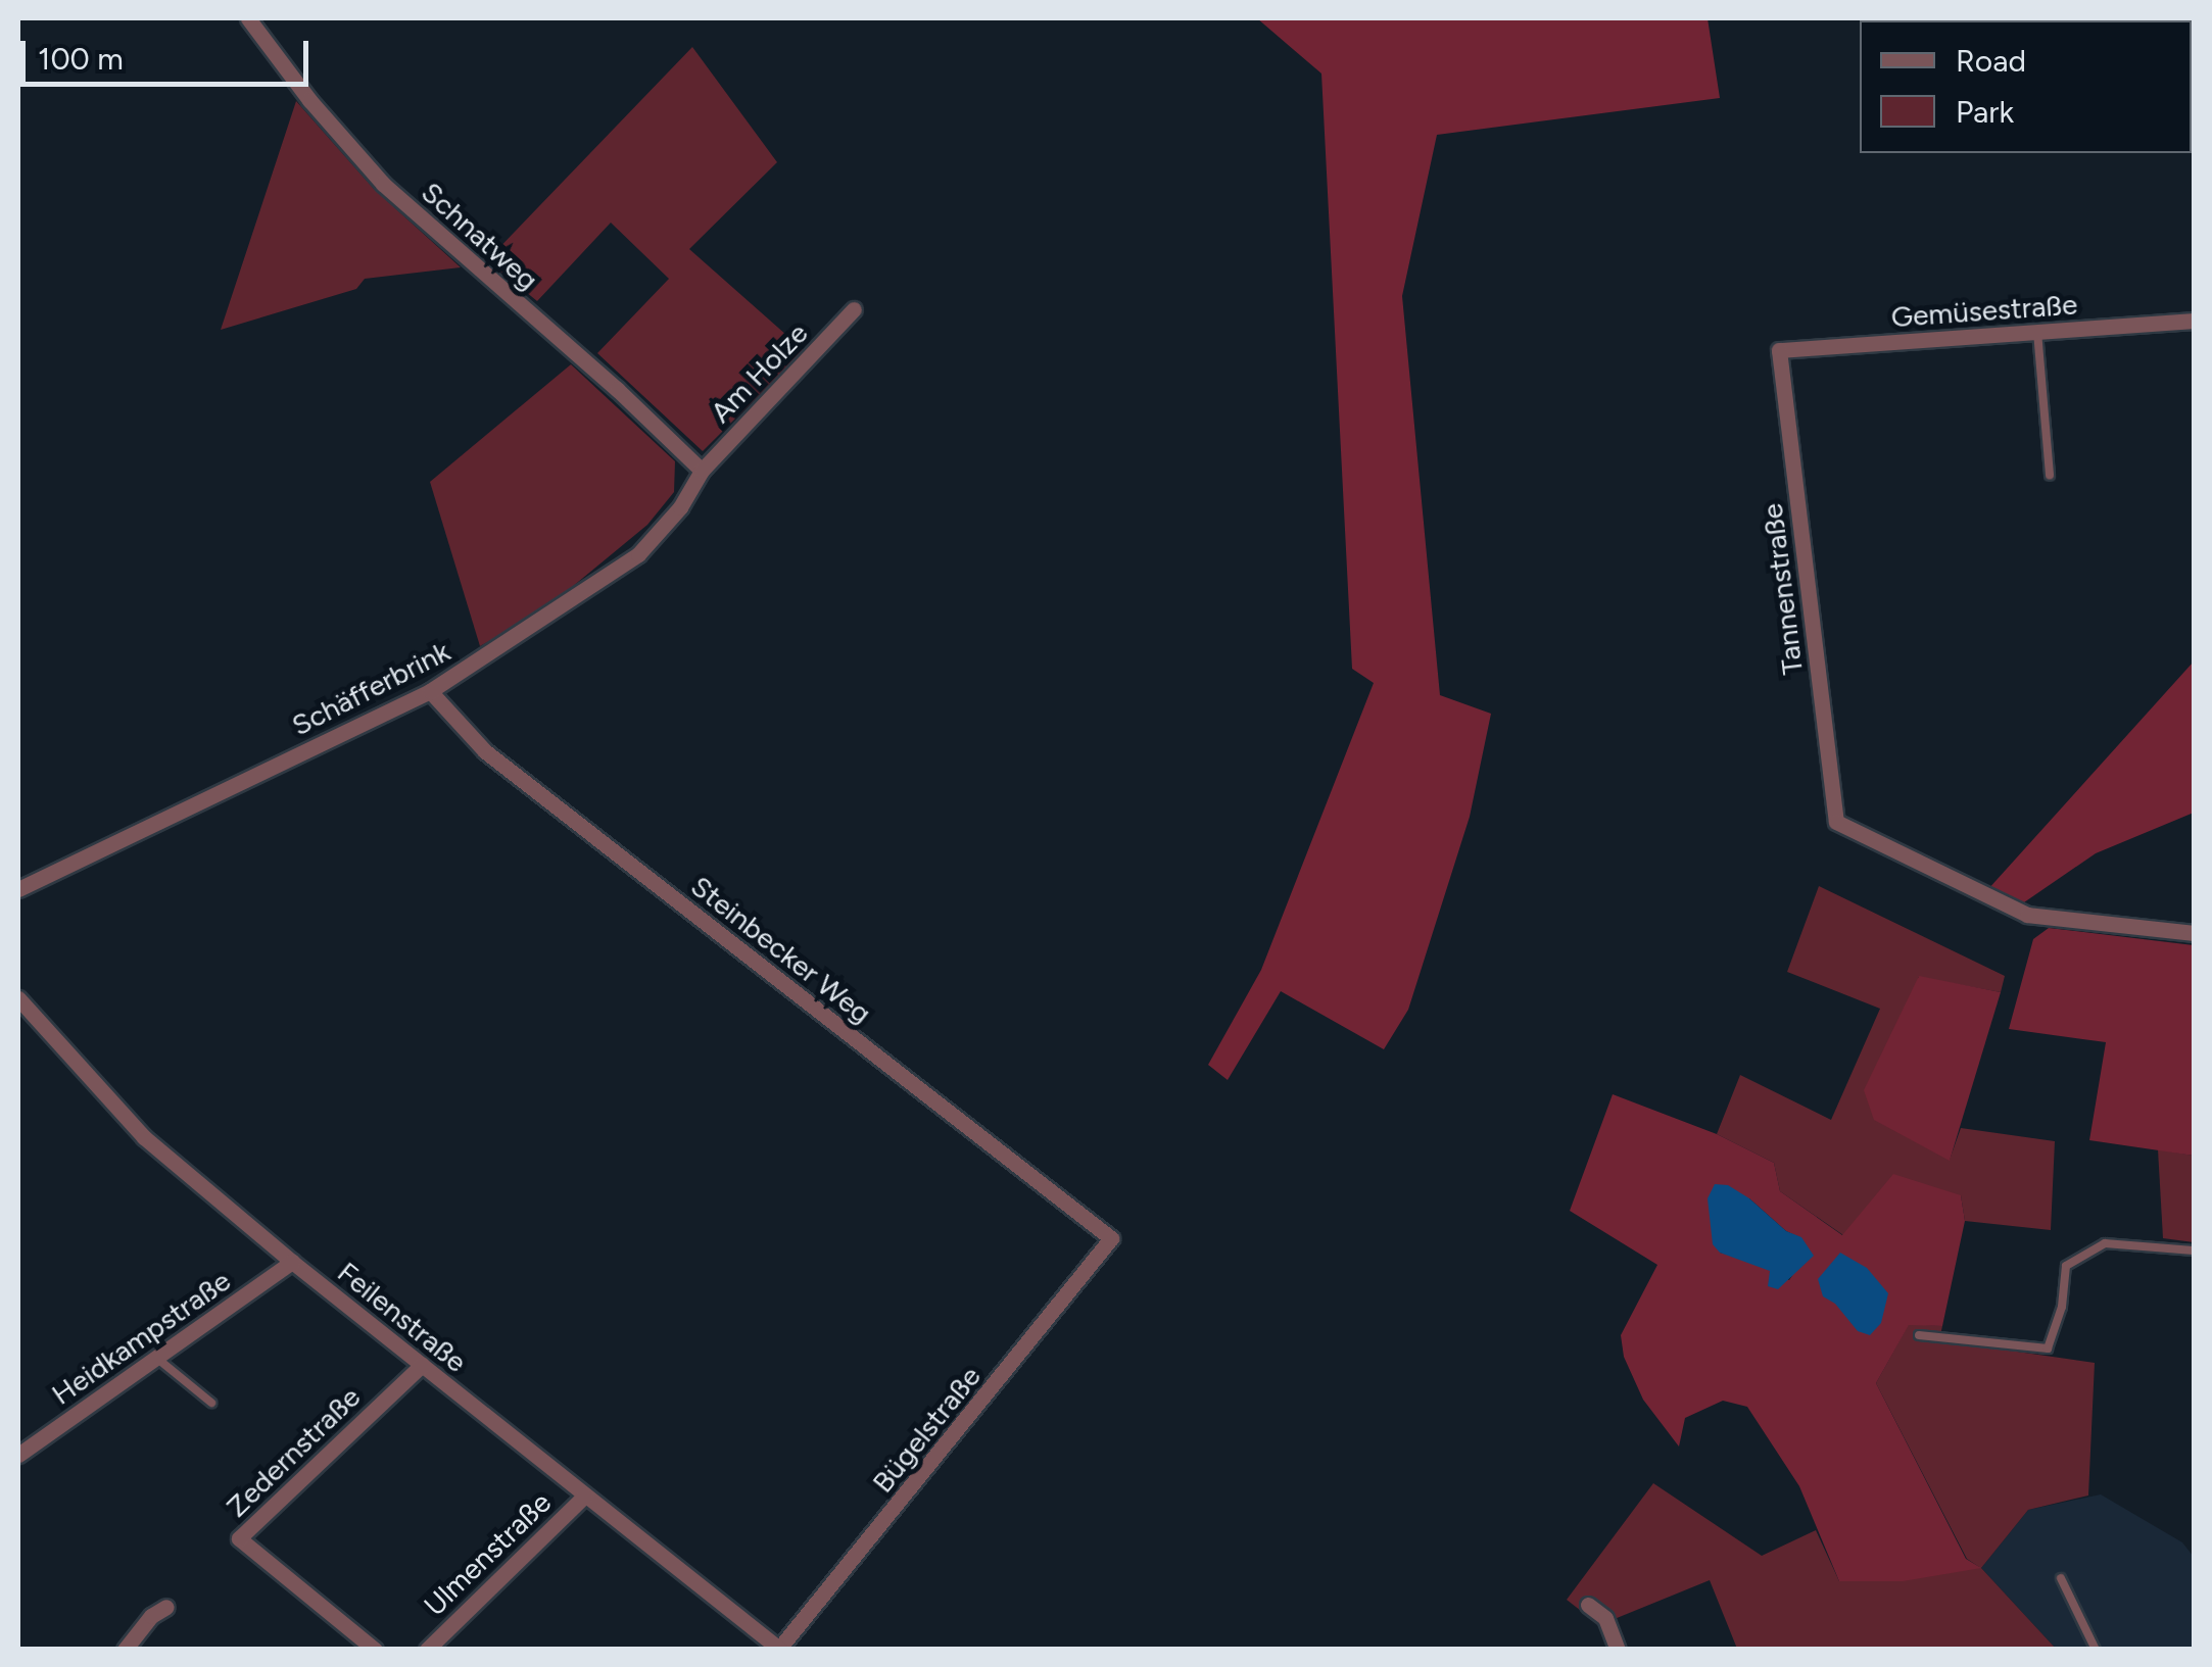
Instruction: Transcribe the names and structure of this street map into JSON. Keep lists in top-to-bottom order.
{
  "streets": {
    "street": [
      "Schnatweg",
      "Gemüsestraße",
      "Am Holze",
      "Tannenstraße",
      "Schäfferbrink",
      "Steinbecker Weg",
      "Feilenstraße",
      "Heidkampstraße",
      "Bügelstraße",
      "Zedernstraße",
      "Ulmenstraße"
    ]
  },
  "crossings": [
    ["Schnatweg", "Am Holze"],
    ["Schnatweg", "Schäfferbrink"],
    ["Gemüsestraße", "Tannenstraße"],
    ["Am Holze", "Schäfferbrink"],
    ["Schäfferbrink", "Steinbecker Weg"],
    ["Steinbecker Weg", "Bügelstraße"],
    ["Feilenstraße", "Heidkampstraße"],
    ["Feilenstraße", "Bügelstraße"],
    ["Feilenstraße", "Zedernstraße"],
    ["Feilenstraße", "Ulmenstraße"]
  ],
  "legend": ["Road", "Park"],
  "scale_bar": "100 m"
}
